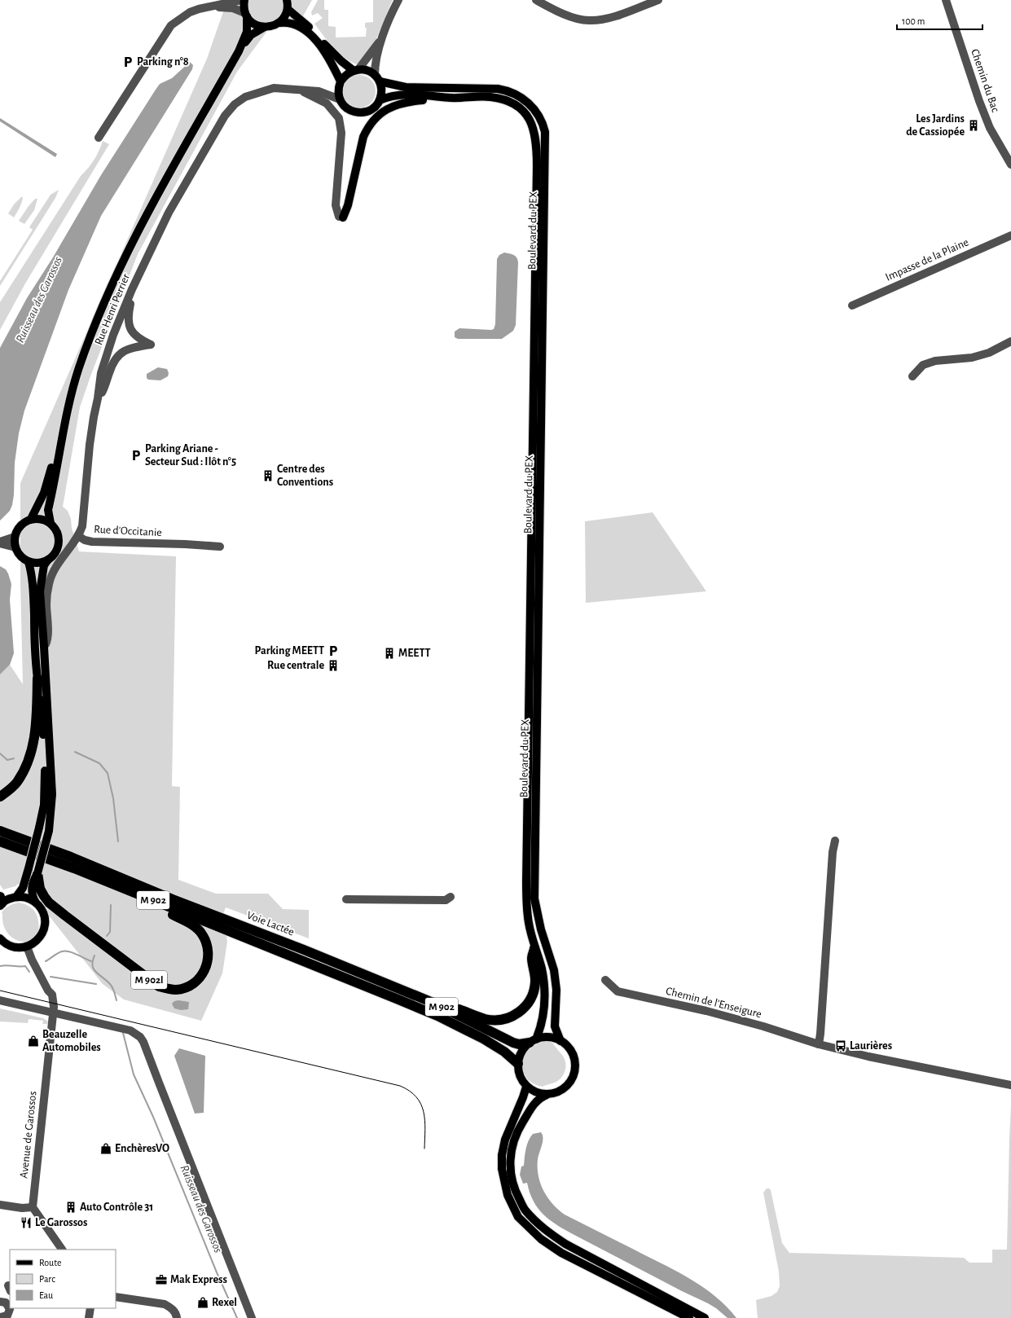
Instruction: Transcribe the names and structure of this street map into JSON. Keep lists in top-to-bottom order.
{
  "streets": {
    "highway": ["M 902", "Voie Lactée", "M 902l"],
    "main road": ["Boulevard du PEX"],
    "street": [
      "Chemin du Bac",
      "Impasse de la Plaine",
      "Rue Henri Perrier",
      "Rue d'Occitanie",
      "Chemin de l'Enseigure",
      "Avenue de Garossos"
    ]
  },
  "crossings": [
    ["Boulevard du PEX", "Rue Henri Perrier"],
    ["Boulevard du PEX", "Voie Lactée"],
    ["Rue Henri Perrier", "Rue d'Occitanie"],
    ["Voie Lactée", "M 902l"]
  ],
  "water": ["Ruisseau des Garossos"],
  "places": {
    "parking": ["Parking n°8", "Parking Ariane - Secteur Sud : Ilôt n°5", "Parking MEETT"],
    "building": [
      "Les Jardins de Cassiopée",
      "Centre des Conventions",
      "MEETT",
      "Rue centrale",
      "Auto Contrôle 31"
    ],
    "shop": ["Beauzelle Automobiles", "EnchèresVO", "Rexel"],
    "bus stop": ["Laurières"],
    "restaurant": ["Le Garossos"],
    "office": ["Mak Express"]
  },
  "legend": ["Route", "Parc", "Eau"],
  "scale_bar": "100 m"
}
